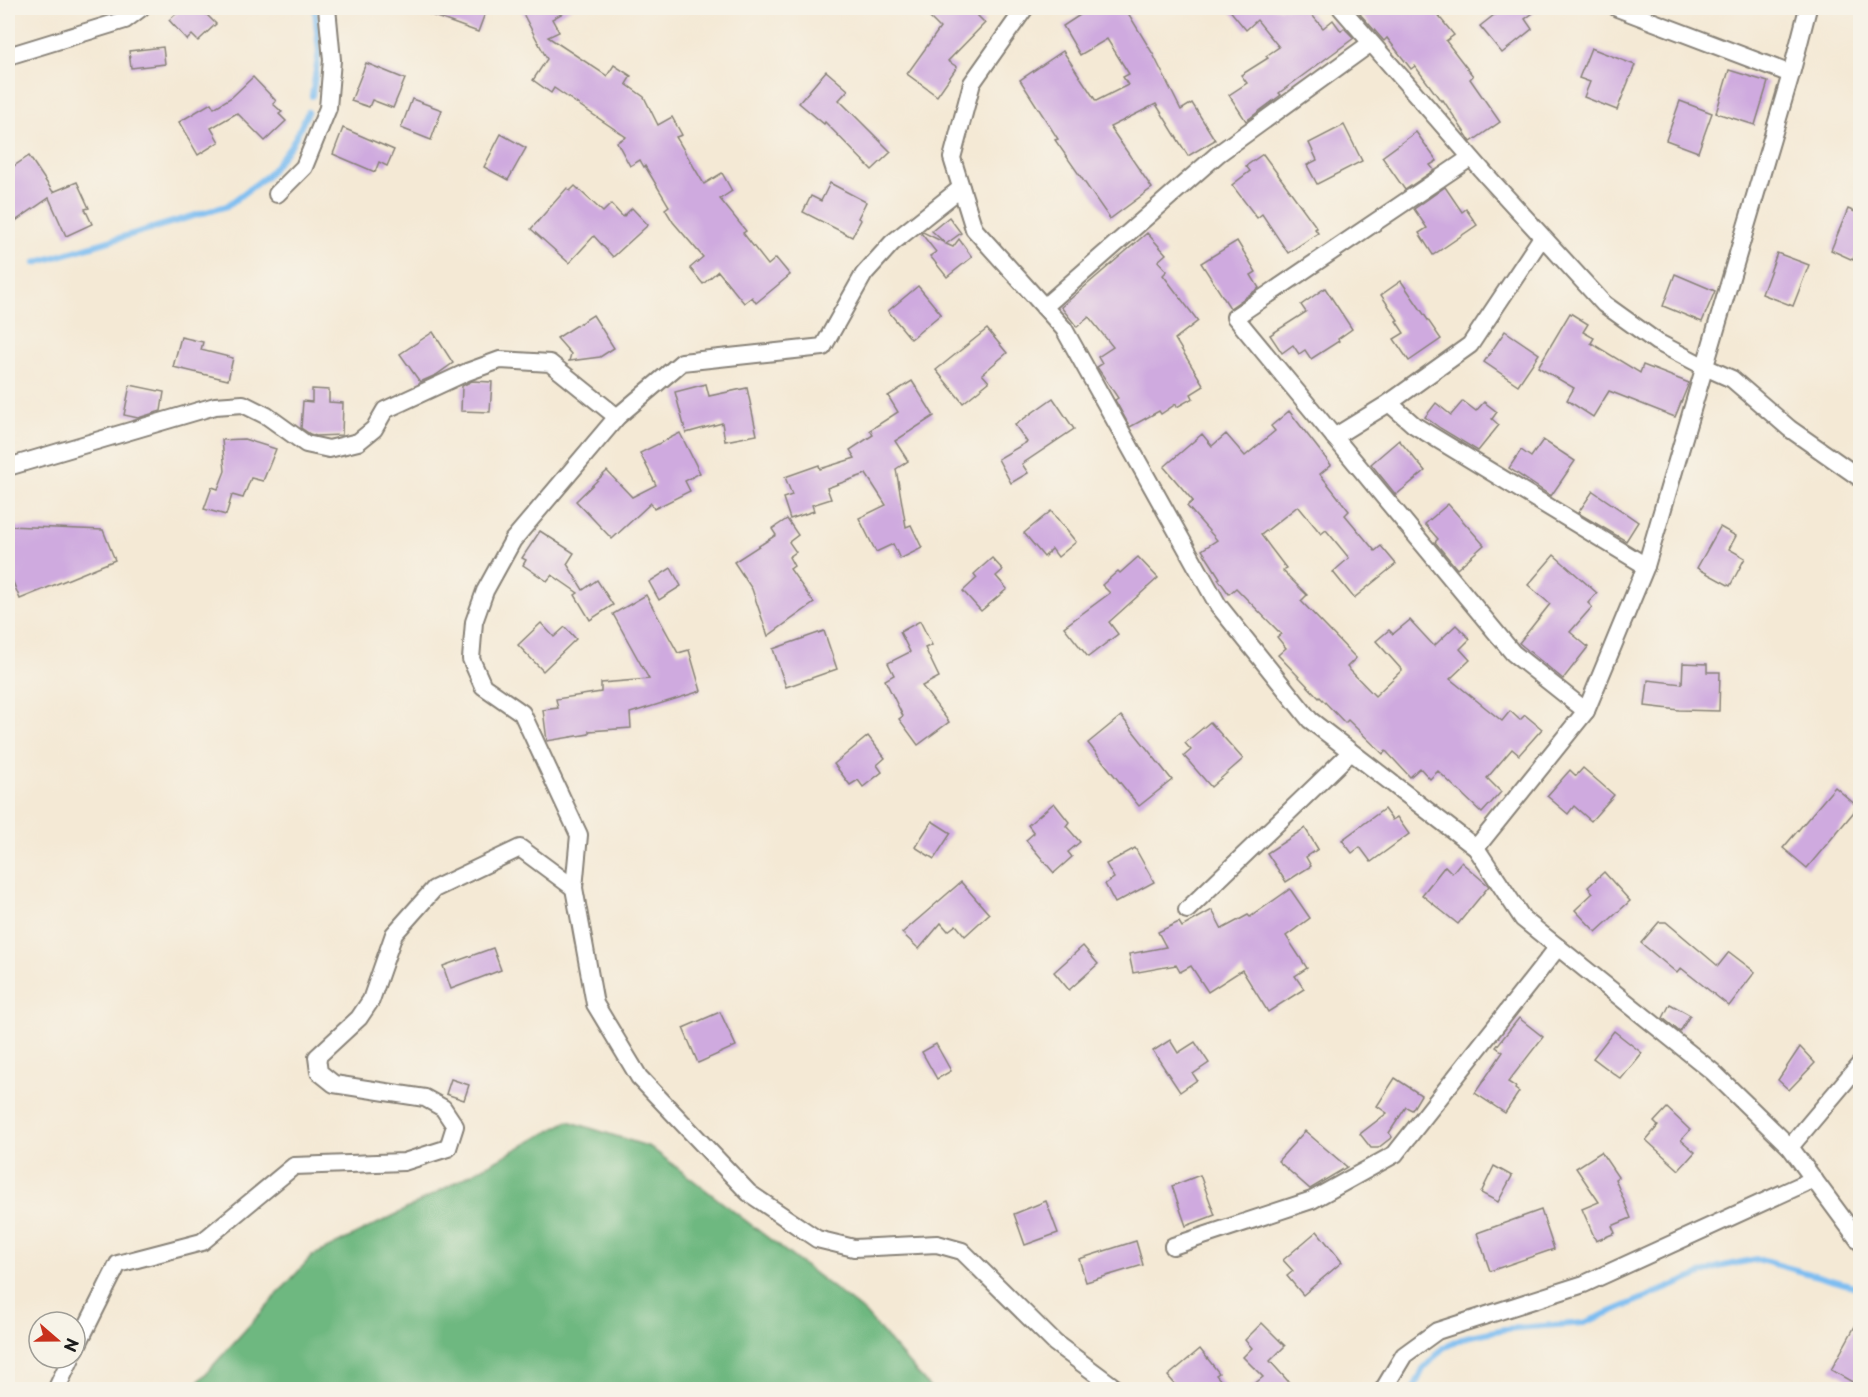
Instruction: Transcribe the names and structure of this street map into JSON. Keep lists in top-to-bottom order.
{
  "north": "right"
}
